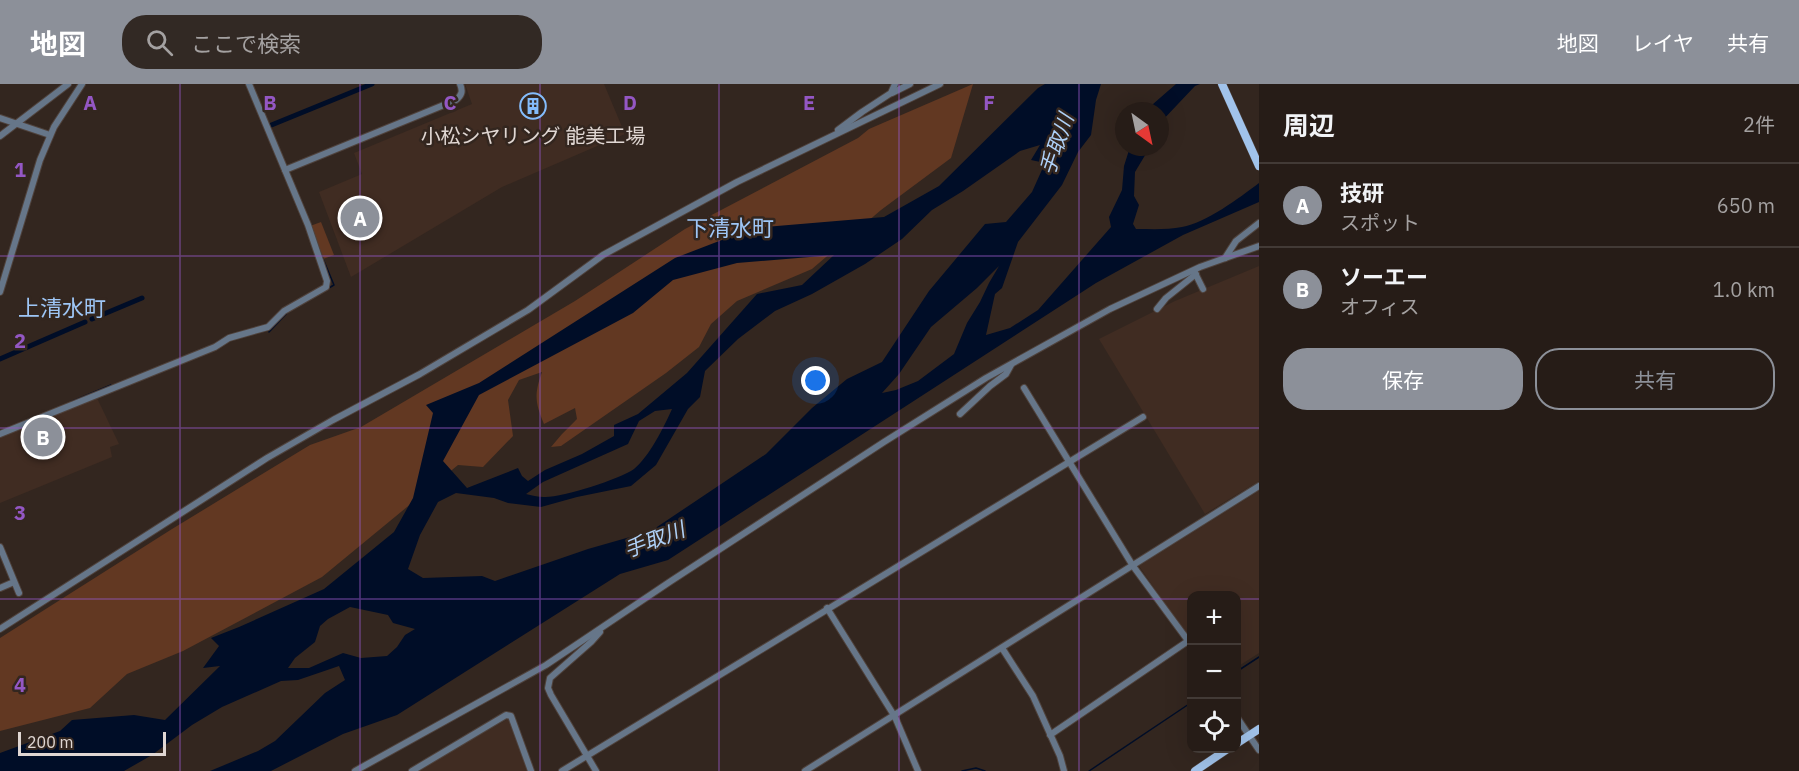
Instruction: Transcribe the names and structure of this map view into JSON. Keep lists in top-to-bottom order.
{
  "districts": ["下清水町", "上清水町"],
  "water": ["手取川"],
  "places": {
    "building": ["小松シヤリング 能美工場"]
  },
  "scale_bar": "200 m",
  "north": "bottom right",
  "page": {
    "header": "地図",
    "search": "ここで検索",
    "nav": ["地図", "レイヤ", "共有"],
    "heading": ["周辺", "2件"],
    "list": [
      {
        "mark": "A",
        "name": "技研",
        "note": "スポット",
        "value": "650 m"
      },
      {
        "mark": "B",
        "name": "ソーエー",
        "note": "オフィス",
        "value": "1.0 km"
      }
    ],
    "pins": ["A", "B"],
    "buttons": ["保存", "共有"],
    "map_buttons": ["+", "−"],
    "scale": "200 m"
  },
  "grid": {
    "columns": [
      "A",
      "B",
      "C",
      "D",
      "E",
      "F"
    ],
    "rows": [
      "1",
      "2",
      "3",
      "4"
    ]
  }
}
